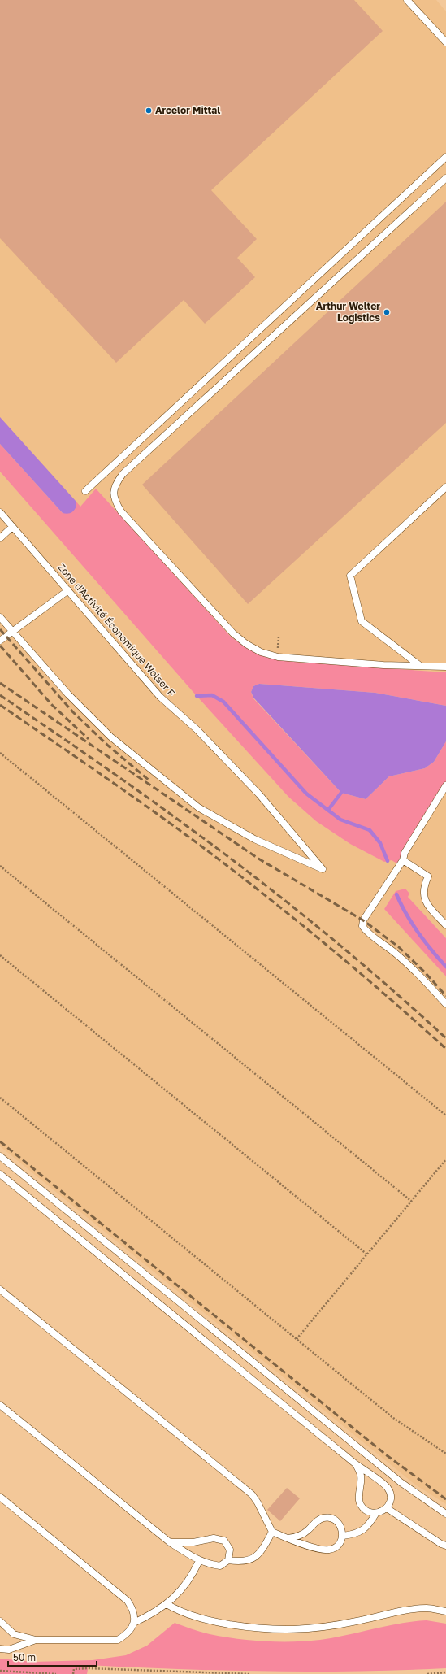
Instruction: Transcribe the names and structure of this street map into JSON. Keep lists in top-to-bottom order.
{
  "streets": {
    "lane": ["Zone d'Activité Économique Wolser F"]
  },
  "places": ["Arcelor Mittal", "Arthur Welter Logistics"],
  "scale_bar": "50 m"
}
